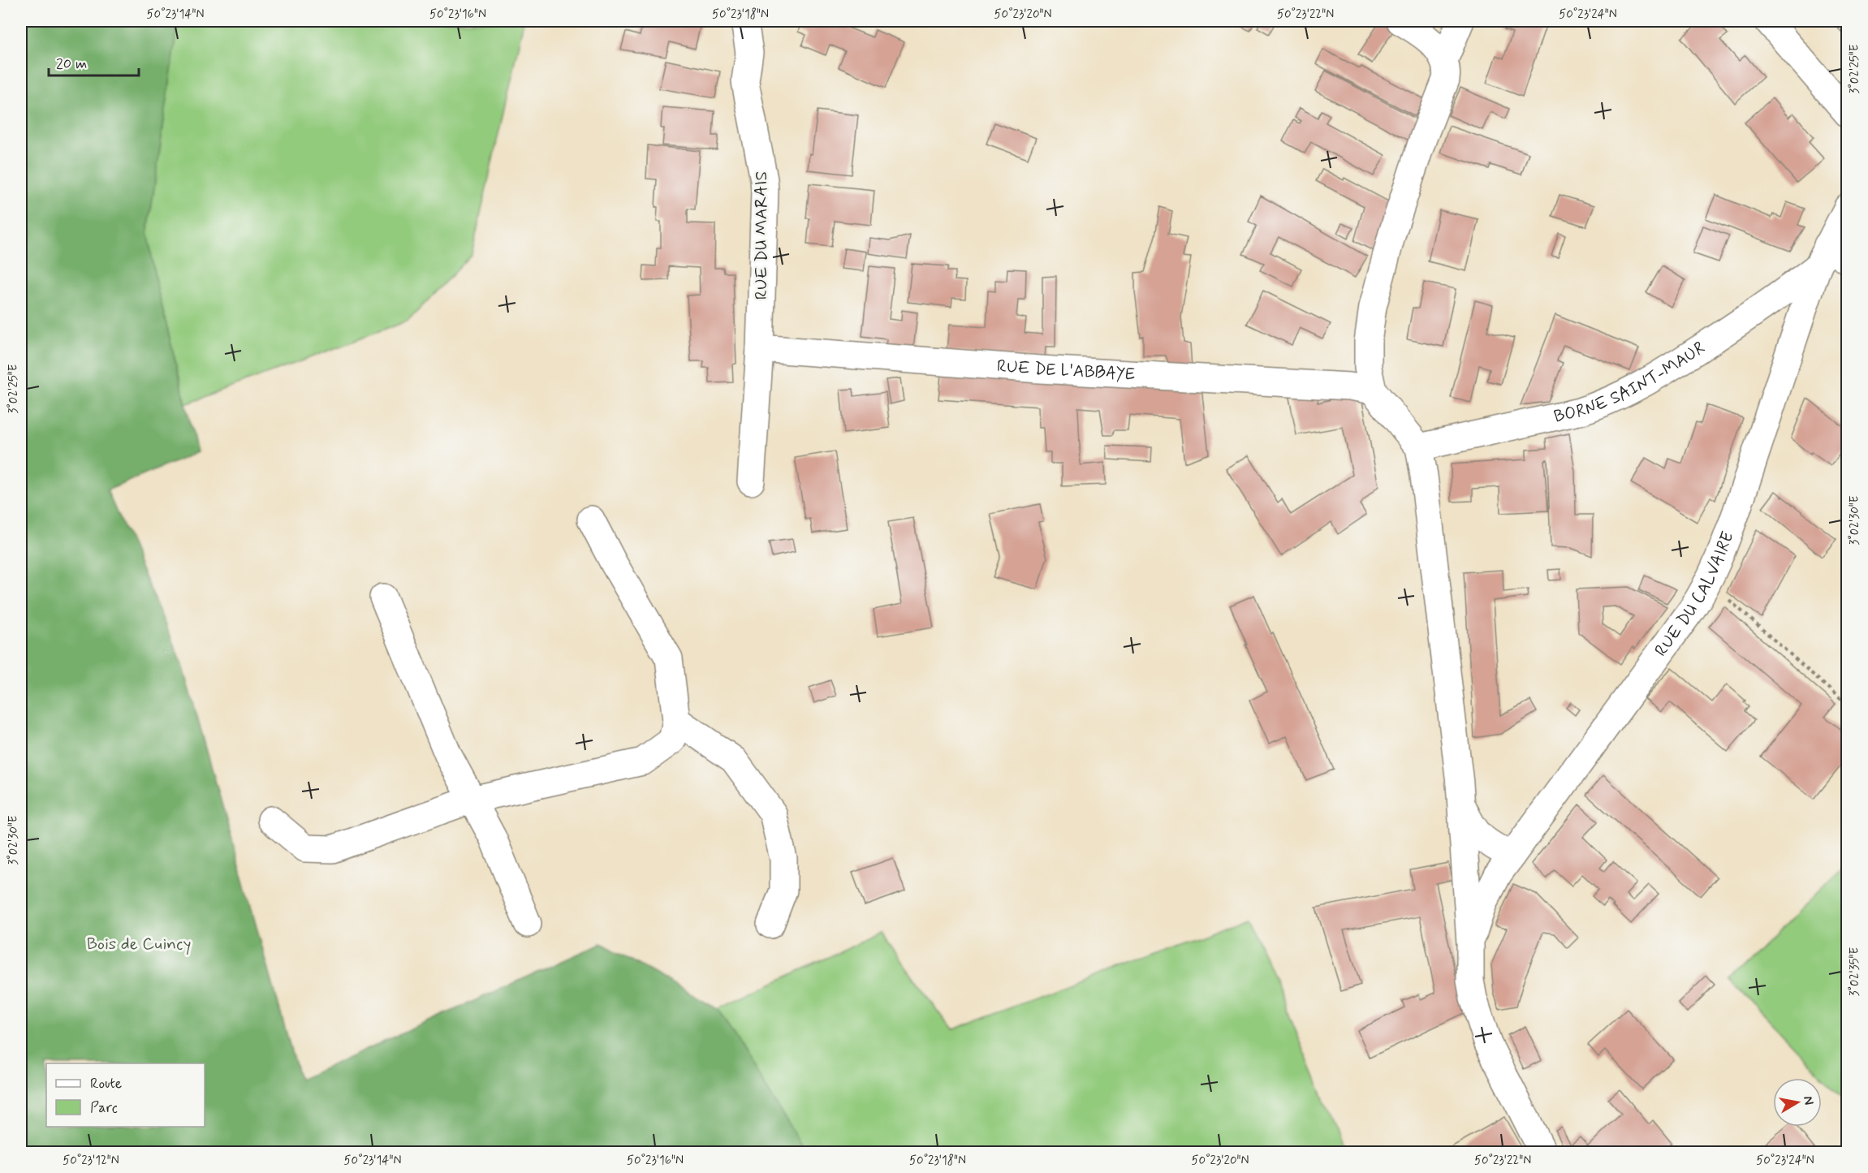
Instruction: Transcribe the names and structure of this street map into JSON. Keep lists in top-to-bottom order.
{
  "streets": {
    "street": [
      "RUE DU MARAIS",
      "RUE DE L'ABBAYE",
      "BORNE SAINT-MAUR",
      "RUE DU CALVAIRE"
    ]
  },
  "crossings": [
    ["RUE DU MARAIS", "RUE DE L'ABBAYE"],
    ["BORNE SAINT-MAUR", "RUE DU CALVAIRE"]
  ],
  "parks": ["Bois de Cuincy"],
  "legend": ["Route", "Parc"],
  "scale_bar": "20 m",
  "north": "right",
  "coordinates": [
    "50°23'14\"N",
    "50°23'16\"N",
    "50°23'18\"N",
    "50°23'20\"N",
    "50°23'22\"N",
    "50°23'24\"N",
    "3°02'25\"E",
    "3°02'30\"E",
    "3°02'35\"E",
    "50°23'12\"N"
  ]
}
